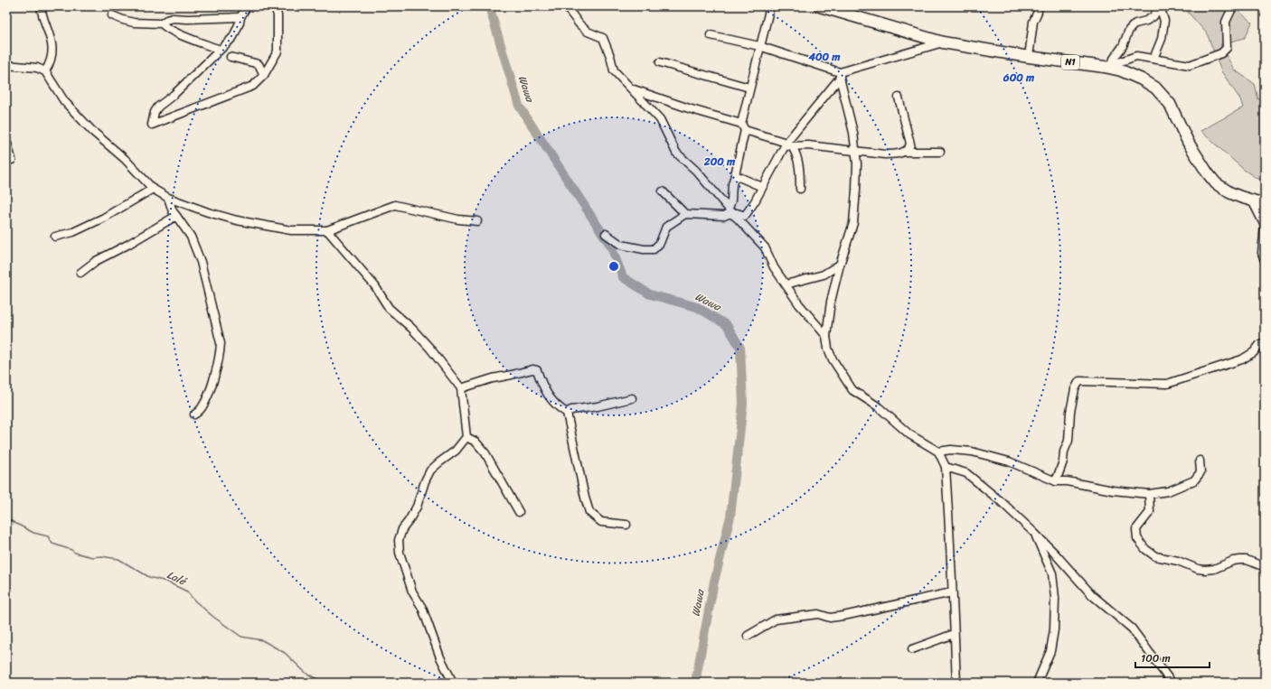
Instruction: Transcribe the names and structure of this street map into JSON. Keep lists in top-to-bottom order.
{
  "streets": {
    "highway": ["N1"]
  },
  "water": ["Wawa", "Lalé"],
  "scale_bar": "100 m",
  "rings": ["400 m", "600 m", "200 m"]
}
